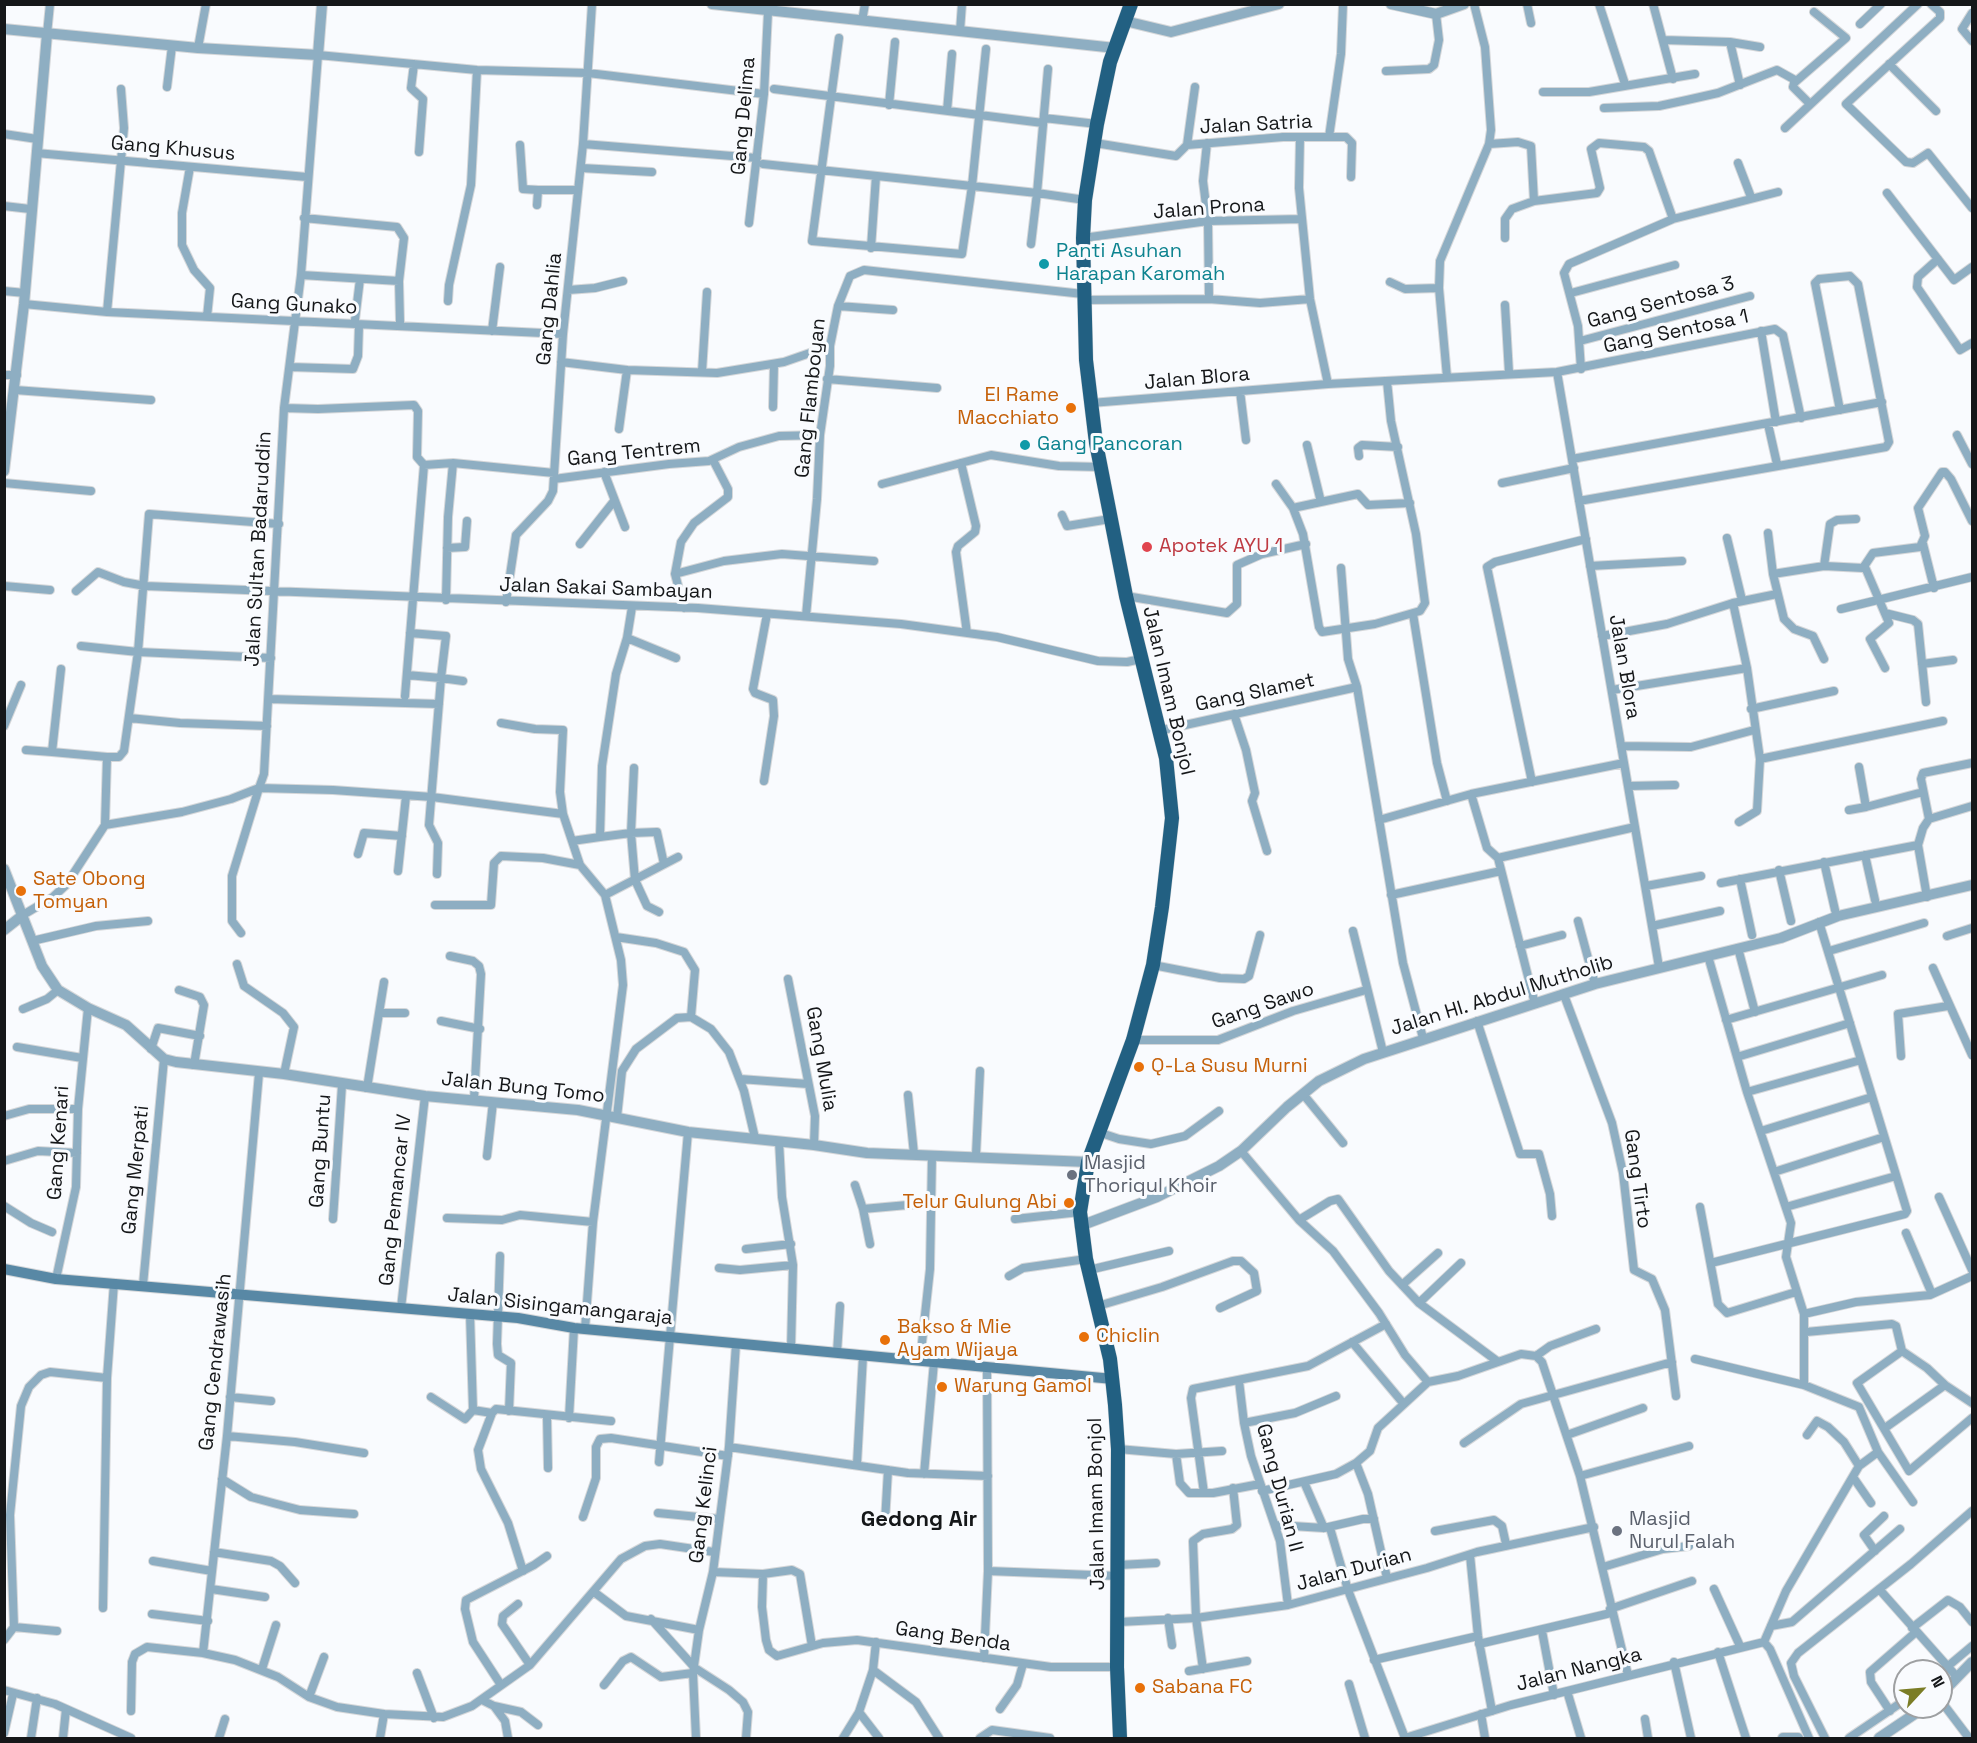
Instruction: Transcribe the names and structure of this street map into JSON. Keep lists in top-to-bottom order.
{
  "streets": {
    "highway": ["Jalan Imam Bonjol"],
    "main road": ["Jalan Sisingamangaraja"],
    "street": [
      "Gang Delima",
      "Jalan Satria",
      "Gang Khusus",
      "Jalan Prona",
      "Gang Sentosa 3",
      "Gang Gunako",
      "Gang Dahlia",
      "Gang Sentosa 1",
      "Jalan Blora",
      "Gang Flamboyan",
      "Gang Tentrem",
      "Jalan Sultan Badaruddin",
      "Jalan Sakai Sambayan",
      "Gang Slamet",
      "Jalan HI. Abdul Mutholib",
      "Gang Sawo",
      "Gang Mulia",
      "Jalan Bung Tomo",
      "Gang Kenari",
      "Gang Buntu",
      "Gang Merpati",
      "Gang Tirto",
      "Gang Pemancar IV",
      "Gang Cendrawasih",
      "Gang Durian II",
      "Gang Kelinci",
      "Jalan Durian",
      "Gang Benda",
      "Jalan Nangka"
    ]
  },
  "crossings": [
    ["Jalan Satria", "Jalan Imam Bonjol"],
    ["Gang Khusus", "Jalan Sultan Badaruddin"],
    ["Jalan Prona", "Jalan Imam Bonjol"],
    ["Gang Gunako", "Gang Dahlia"],
    ["Gang Gunako", "Jalan Sultan Badaruddin"],
    ["Gang Dahlia", "Gang Tentrem"],
    ["Gang Dahlia", "Jalan Sakai Sambayan"],
    ["Gang Sentosa 1", "Jalan Blora"],
    ["Jalan Blora", "Jalan Imam Bonjol"],
    ["Jalan Blora", "Jalan HI. Abdul Mutholib"],
    ["Gang Flamboyan", "Gang Tentrem"],
    ["Gang Flamboyan", "Jalan Sakai Sambayan"],
    ["Gang Flamboyan", "Jalan Imam Bonjol"],
    ["Jalan Sultan Badaruddin", "Jalan Sakai Sambayan"],
    ["Jalan Sakai Sambayan", "Jalan Imam Bonjol"],
    ["Jalan Imam Bonjol", "Gang Slamet"],
    ["Jalan Imam Bonjol", "Jalan HI. Abdul Mutholib"],
    ["Jalan Imam Bonjol", "Gang Sawo"],
    ["Jalan Imam Bonjol", "Jalan Bung Tomo"],
    ["Jalan Imam Bonjol", "Jalan Sisingamangaraja"],
    ["Jalan Imam Bonjol", "Jalan Durian"],
    ["Jalan Imam Bonjol", "Gang Benda"],
    ["Jalan HI. Abdul Mutholib", "Gang Tirto"],
    ["Gang Mulia", "Jalan Bung Tomo"],
    ["Jalan Bung Tomo", "Gang Kenari"],
    ["Jalan Bung Tomo", "Gang Buntu"],
    ["Jalan Bung Tomo", "Gang Merpati"],
    ["Jalan Bung Tomo", "Gang Pemancar IV"],
    ["Jalan Bung Tomo", "Gang Cendrawasih"],
    ["Gang Kenari", "Jalan Sisingamangaraja"],
    ["Gang Merpati", "Jalan Sisingamangaraja"],
    ["Gang Pemancar IV", "Jalan Sisingamangaraja"],
    ["Jalan Sisingamangaraja", "Gang Cendrawasih"],
    ["Jalan Sisingamangaraja", "Gang Kelinci"],
    ["Gang Durian II", "Jalan Durian"]
  ],
  "districts": ["Gedong Air"],
  "places": [
    "Panti Asuhan Harapan Karomah",
    "El Rame Macchiato",
    "Gang Pancoran",
    "Apotek AYU 1",
    "Sate Obong Tomyan",
    "Q-La Susu Murni",
    "Masjid Thoriqul Khoir",
    "Telur Gulung Abi",
    "Chiclin",
    "Bakso & Mie Ayam Wijaya",
    "Warung Gamol",
    "Masjid Nurul Falah",
    "Sabana FC"
  ],
  "north": "top right"
}
